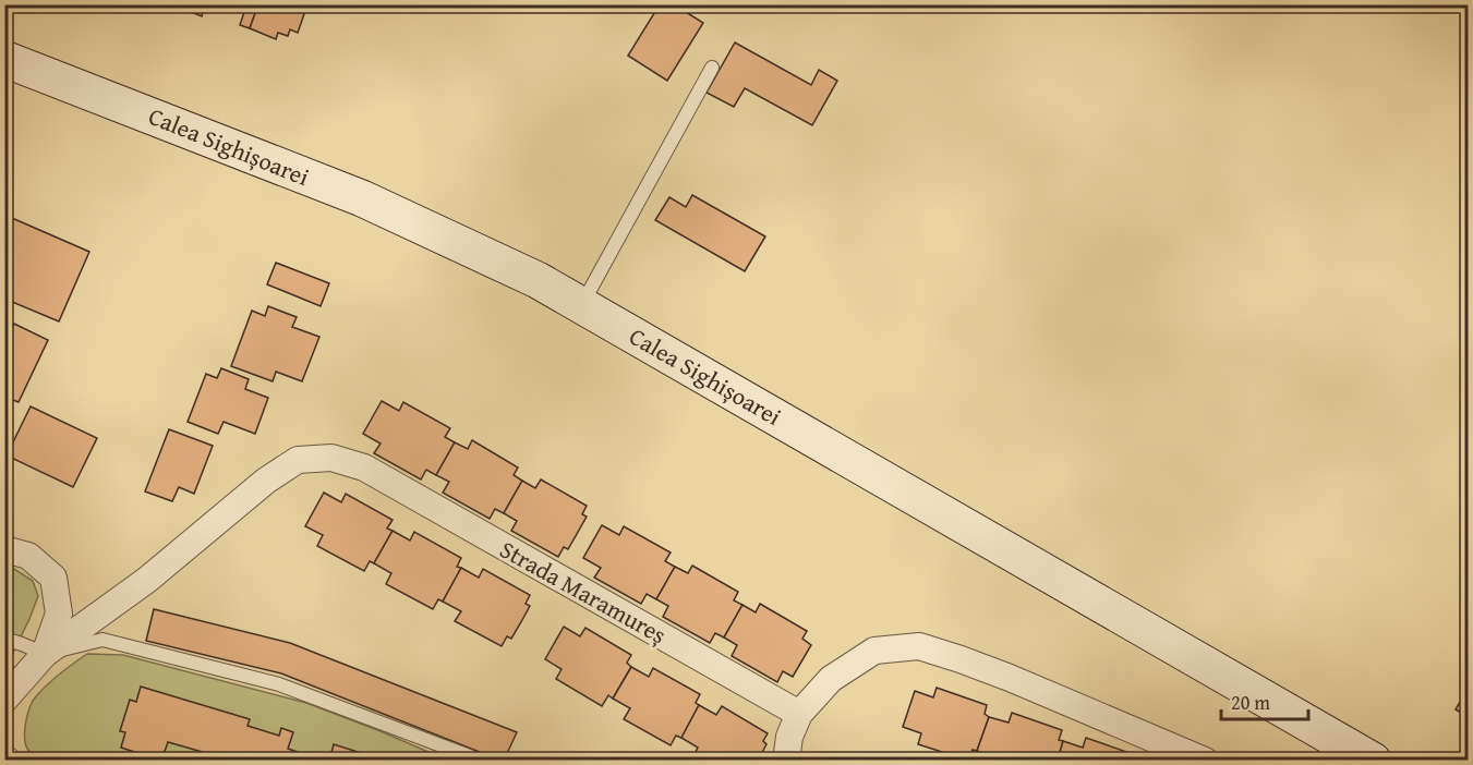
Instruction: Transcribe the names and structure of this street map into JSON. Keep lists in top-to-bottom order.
{
  "streets": {
    "main road": ["Calea Sighișoarei"],
    "street": ["Strada Maramureș"]
  },
  "scale_bar": "20 m"
}
